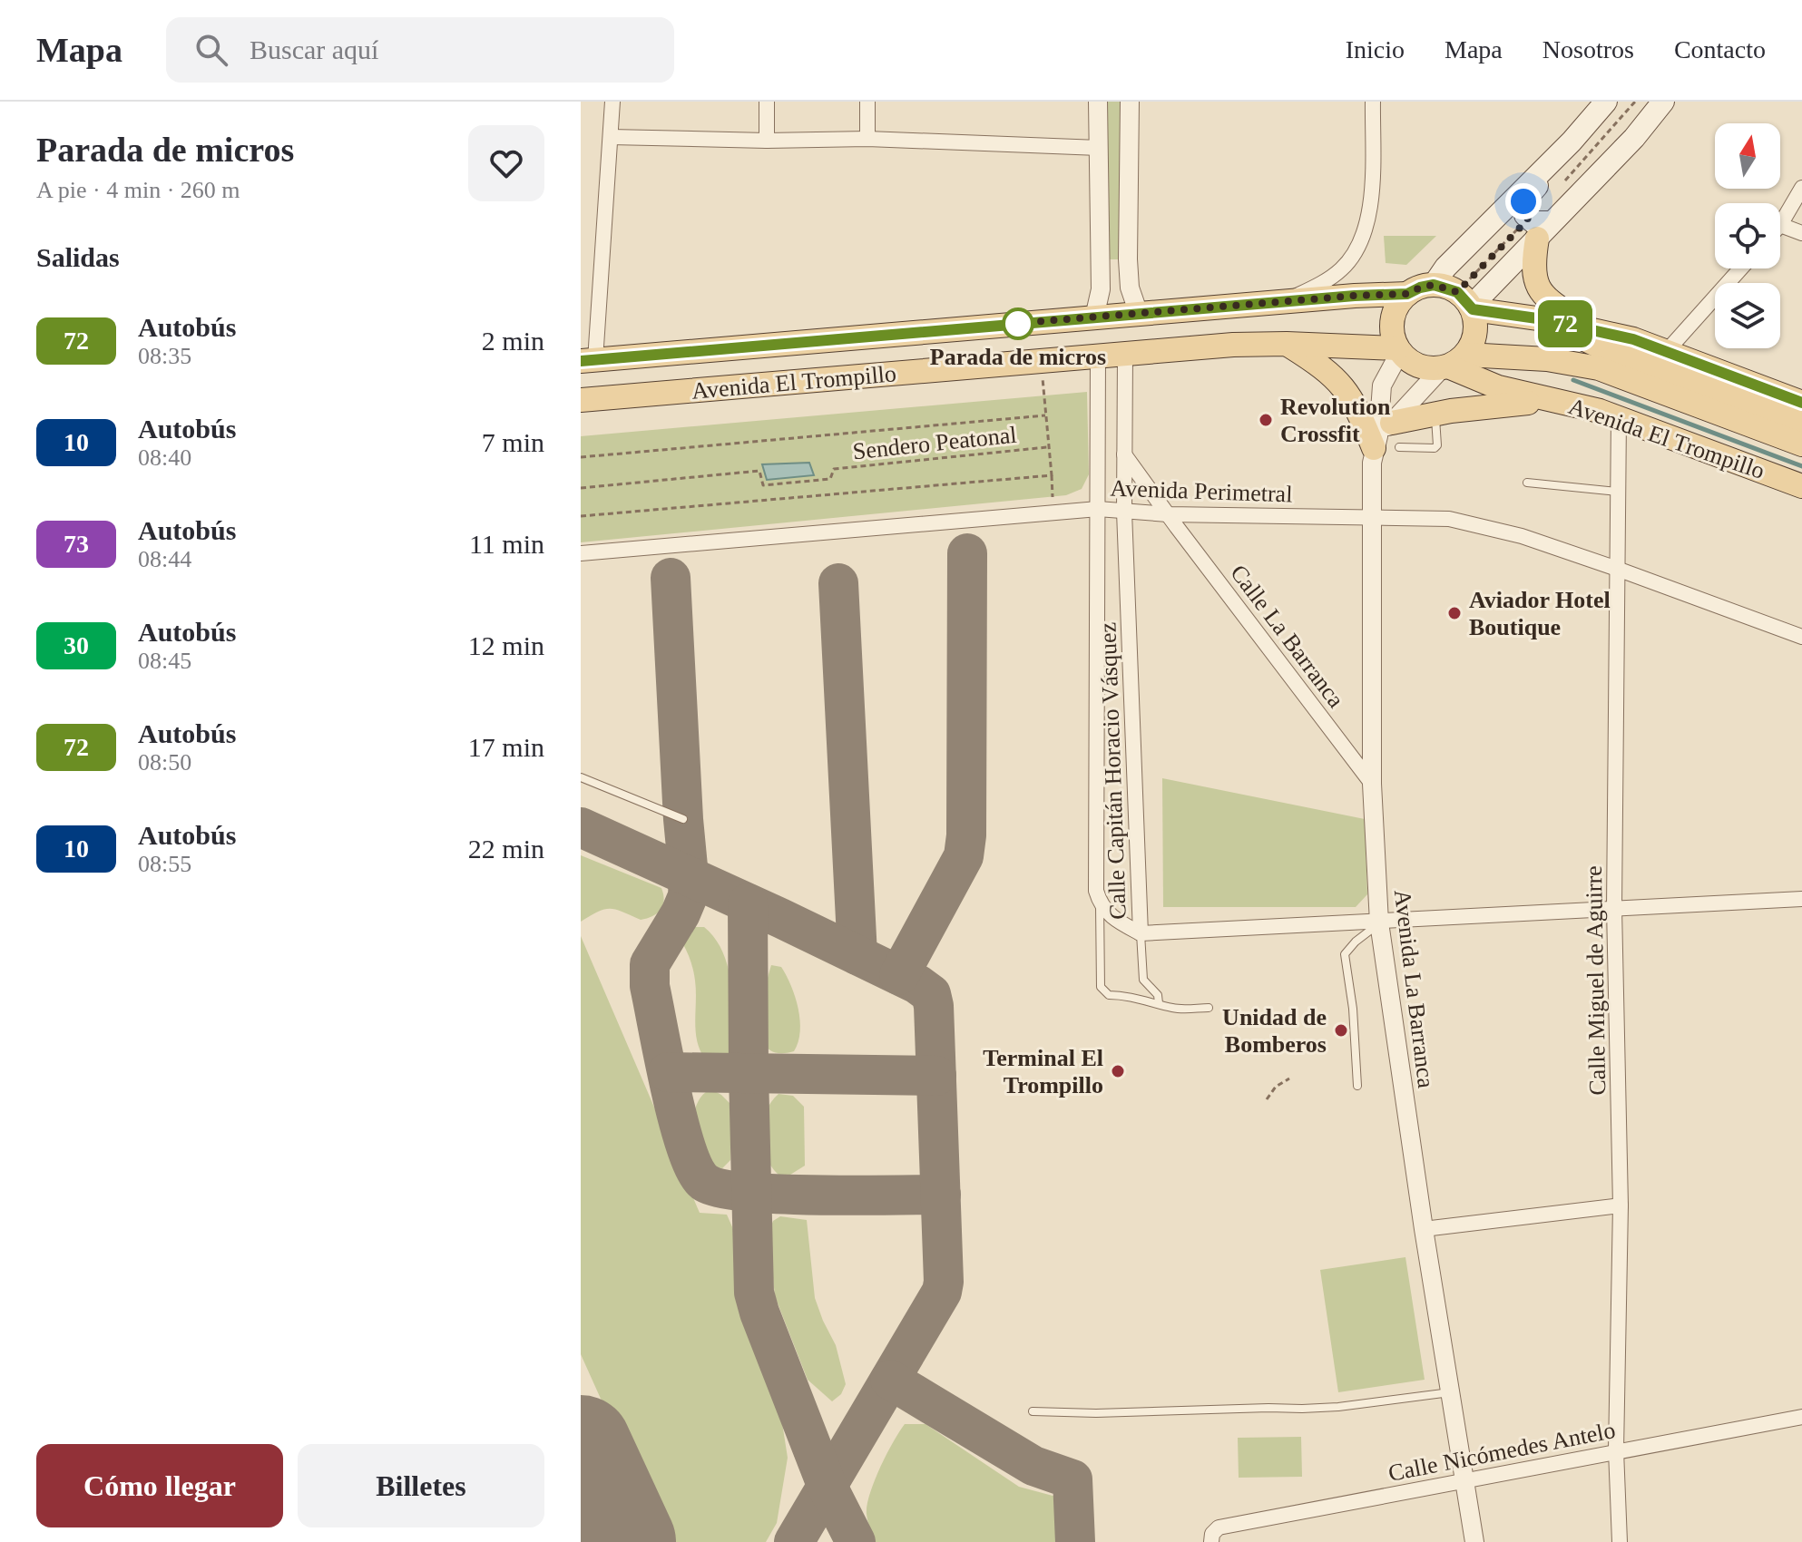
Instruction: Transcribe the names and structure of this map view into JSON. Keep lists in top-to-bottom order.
{
  "streets": {
    "main road": ["Avenida El Trompillo"],
    "street": [
      "Avenida Perimetral",
      "Calle La Barranca",
      "Calle Capitán Horacio Vásquez",
      "Calle Miguel de Aguirre",
      "Avenida La Barranca",
      "Calle Nicómedes Antelo"
    ],
    "path": ["Sendero Peatonal"]
  },
  "crossings": [
    ["Avenida El Trompillo", "Calle Capitán Horacio Vásquez"],
    ["Avenida El Trompillo", "Calle Miguel de Aguirre"],
    ["Avenida El Trompillo", "Avenida La Barranca"],
    ["Avenida Perimetral", "Calle La Barranca"],
    ["Avenida Perimetral", "Calle Capitán Horacio Vásquez"],
    ["Avenida Perimetral", "Calle Miguel de Aguirre"],
    ["Avenida Perimetral", "Avenida La Barranca"],
    ["Calle La Barranca", "Calle Capitán Horacio Vásquez"],
    ["Calle La Barranca", "Avenida La Barranca"],
    ["Calle Miguel de Aguirre", "Calle Nicómedes Antelo"],
    ["Avenida La Barranca", "Calle Nicómedes Antelo"]
  ],
  "places": [
    "Parada de micros",
    "Revolution Crossfit",
    "Aviador Hotel Boutique",
    "Unidad de Bomberos",
    "Terminal El Trompillo"
  ],
  "lines": ["bus line 72"],
  "north": "top",
  "page": {
    "header": "Mapa",
    "search": "Buscar aquí",
    "nav": [
      "Inicio",
      "Mapa",
      "Nosotros",
      "Contacto"
    ],
    "heading": [
      ["Parada de micros", "A pie · 4 min · 260 m"],
      "Salidas"
    ],
    "on_map": "72",
    "list": [
      {
        "mark": "72",
        "name": "Autobús",
        "note": "08:35",
        "value": "2 min"
      },
      {
        "mark": "10",
        "name": "Autobús",
        "note": "08:40",
        "value": "7 min"
      },
      {
        "mark": "73",
        "name": "Autobús",
        "note": "08:44",
        "value": "11 min"
      },
      {
        "mark": "30",
        "name": "Autobús",
        "note": "08:45",
        "value": "12 min"
      },
      {
        "mark": "72",
        "name": "Autobús",
        "note": "08:50",
        "value": "17 min"
      },
      {
        "mark": "10",
        "name": "Autobús",
        "note": "08:55",
        "value": "22 min"
      }
    ],
    "buttons": ["Cómo llegar", "Billetes"]
  }
}
